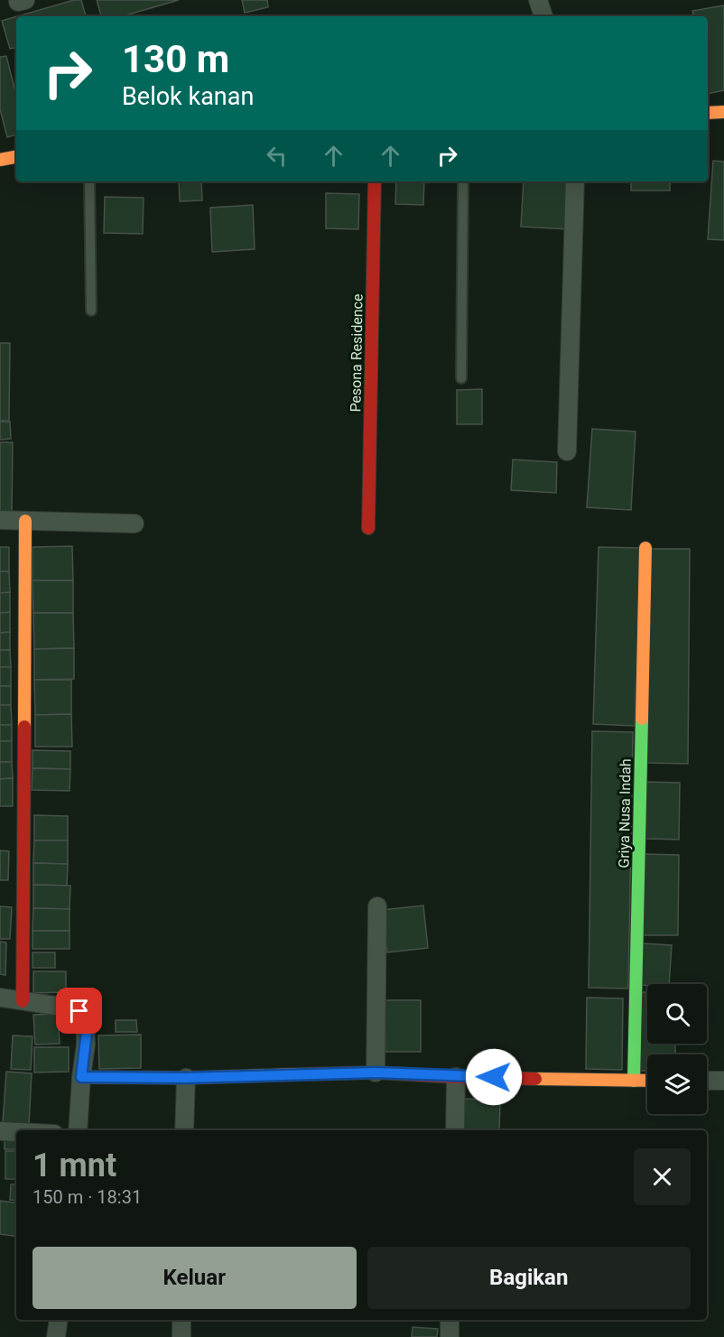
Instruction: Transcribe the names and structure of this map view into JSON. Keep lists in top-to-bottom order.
{
  "streets": {
    "street": ["Pesona Residence", "Griya Nusa Indah"]
  },
  "page": {
    "turn": ["130 m", "Belok kanan"],
    "heading": ["1 mnt", "150 m · 18:31"],
    "buttons": ["Keluar", "Bagikan"]
  }
}
